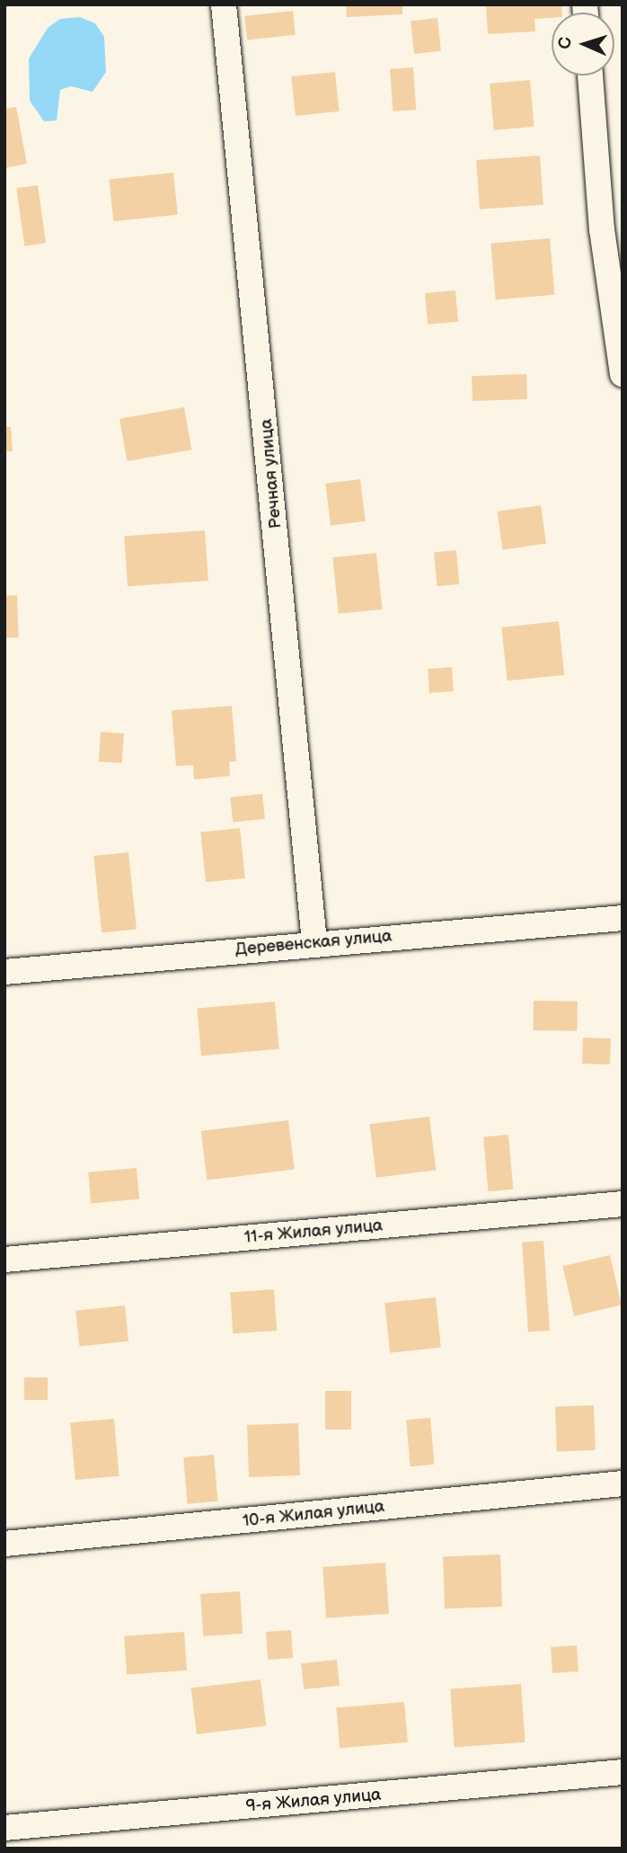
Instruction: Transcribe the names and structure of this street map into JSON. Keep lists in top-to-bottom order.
{
  "streets": {
    "street": [
      "Речная улица",
      "Деревенская улица",
      "11-я Жилая улица",
      "10-я Жилая улица",
      "9-я Жилая улица"
    ]
  },
  "crossings": [
    ["Речная улица", "Деревенская улица"]
  ],
  "north": "left"
}
